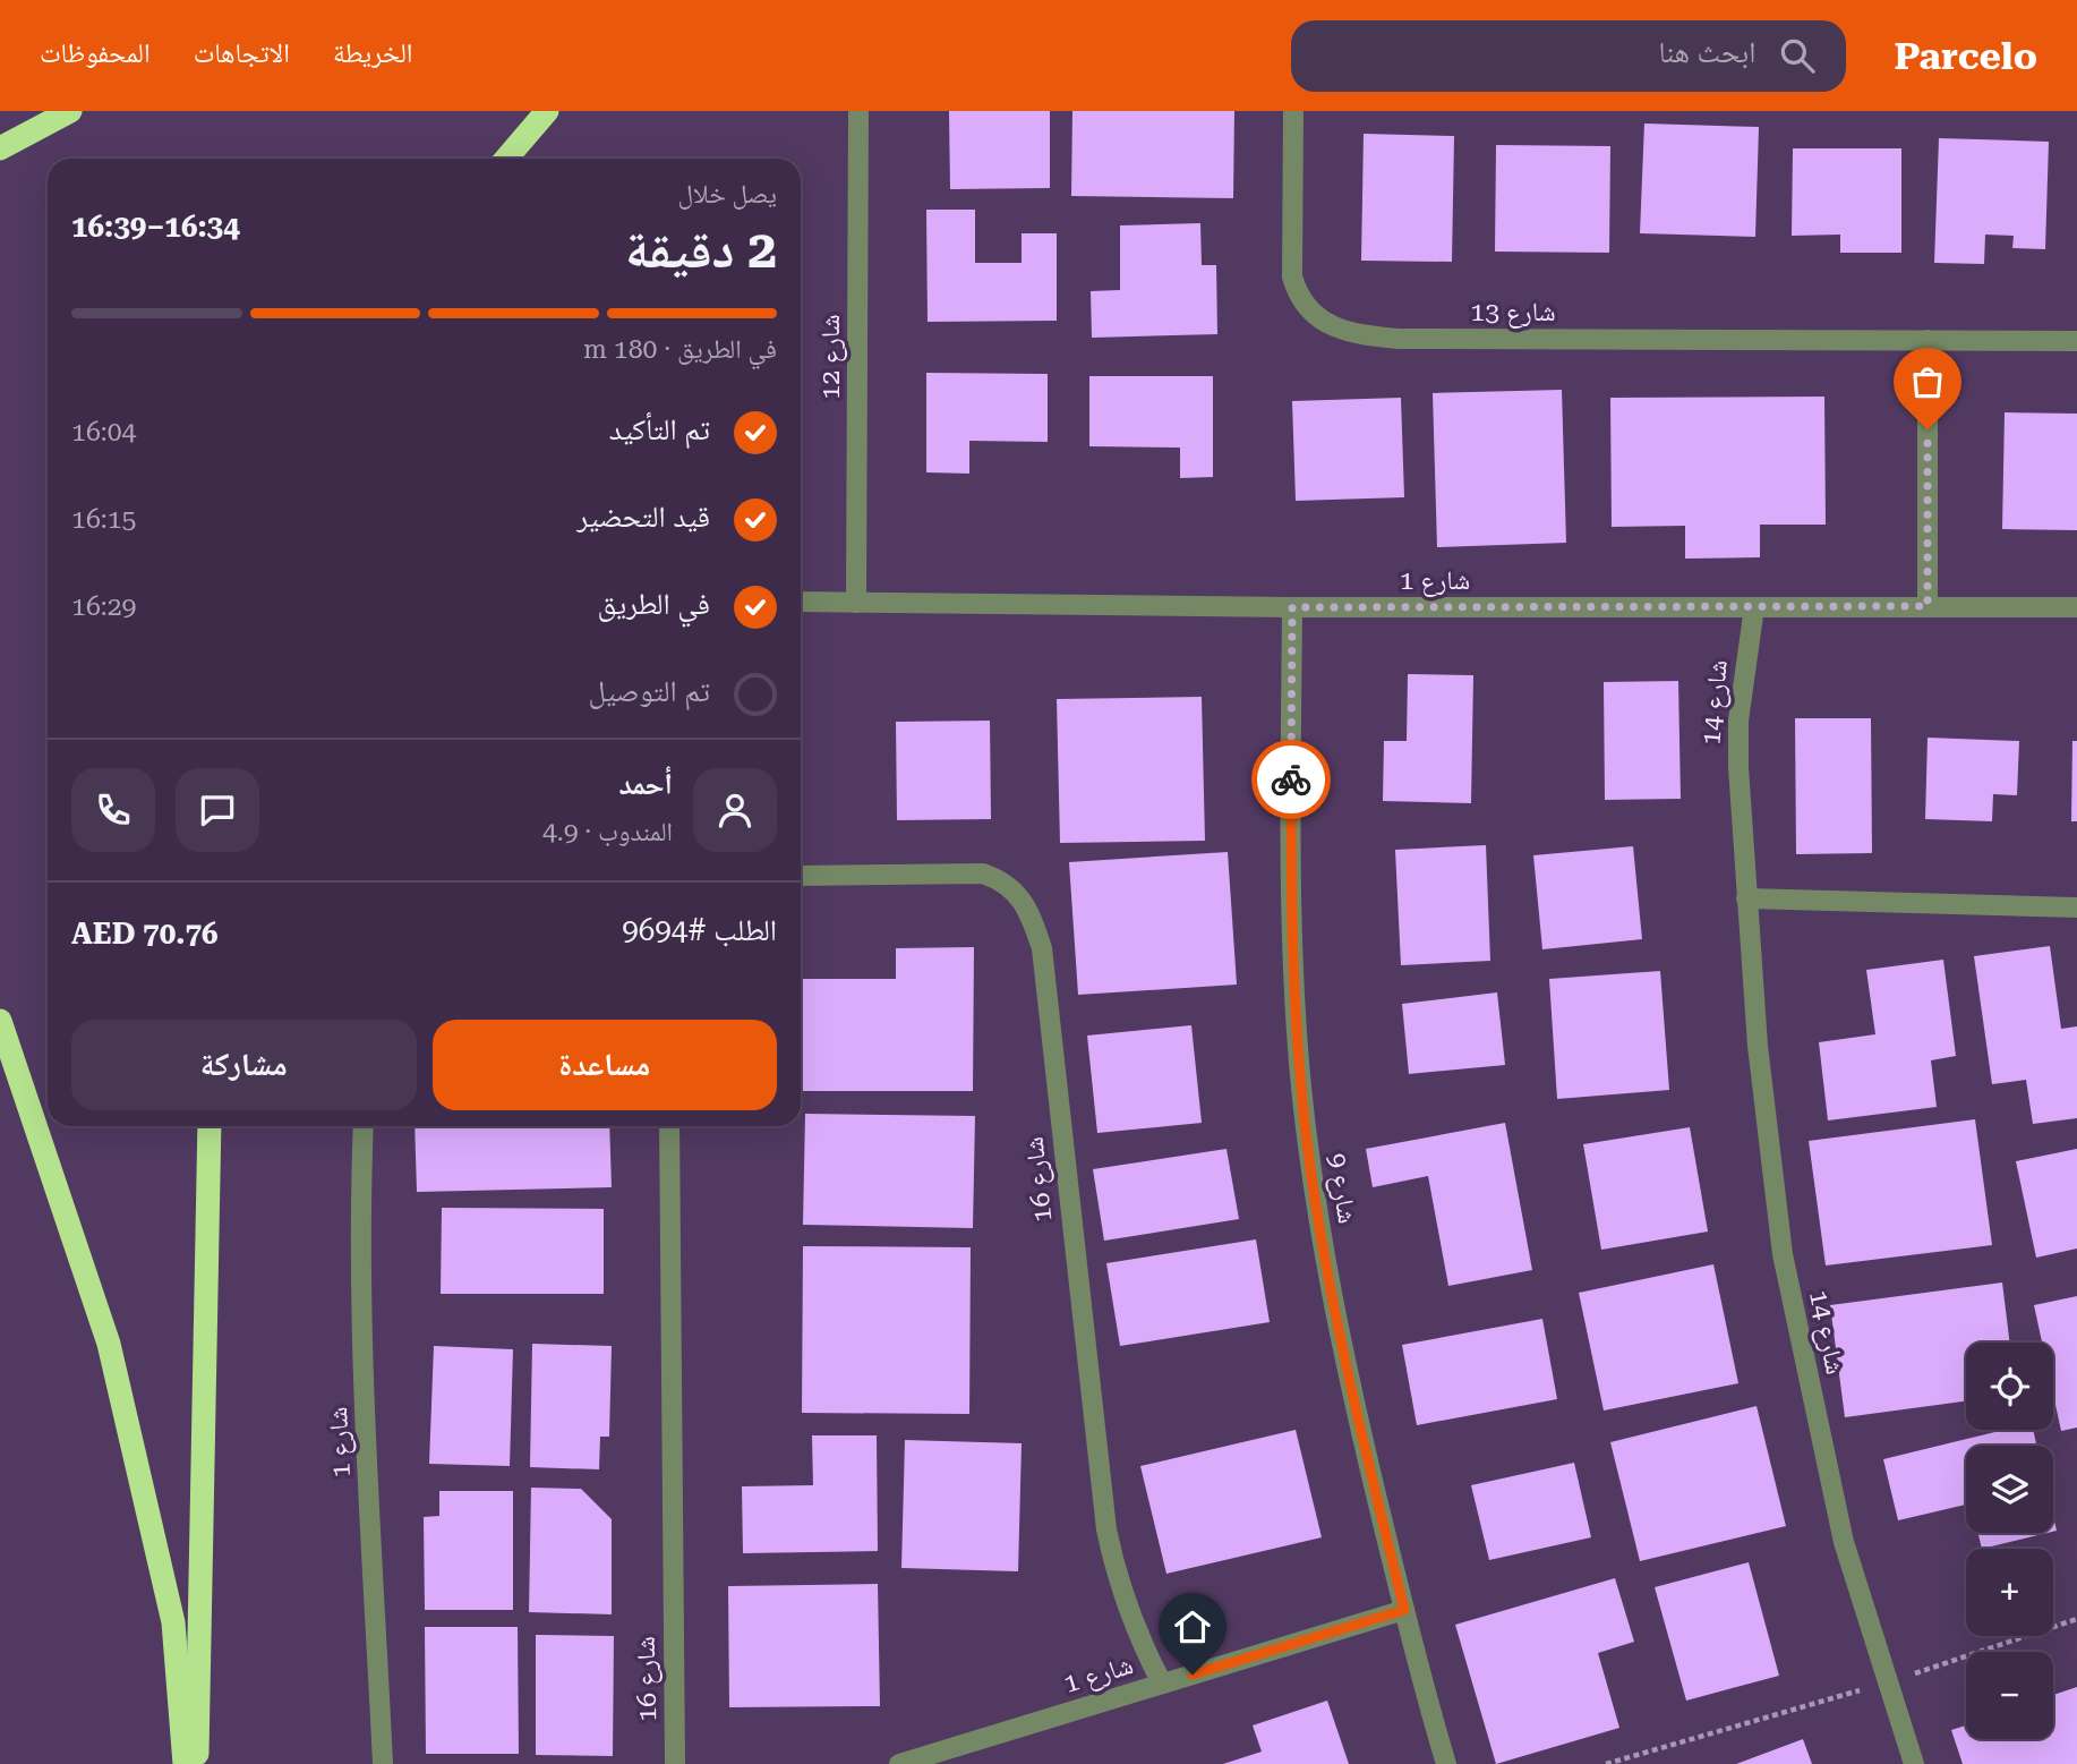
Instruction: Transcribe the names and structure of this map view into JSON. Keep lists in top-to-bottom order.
{
  "streets": {
    "street": [
      "شارع 13",
      "شارع 12",
      "شارع 1",
      "شارع 14",
      "شارع 16",
      "شارع 9"
    ]
  },
  "crossings": [
    ["شارع 12", "شارع 1"],
    ["شارع 1", "شارع 14"],
    ["شارع 1", "شارع 16"],
    ["شارع 1", "شارع 9"]
  ],
  "page": {
    "header": "Parcelo",
    "search": "ابحث هنا",
    "nav": ["الخريطة", "الاتجاهات", "المحفوظات"],
    "heading": ["2 دقيقة", "يصل خلال", "16:34–16:39"],
    "panel": [
      "أحمد",
      "المندوب · 4.9",
      "الطلب #9694",
      "AED 70.76"
    ],
    "bar": "في الطريق · 180 m",
    "list": [
      ["تم التأكيد", "16:04"],
      ["قيد التحضير", "16:15"],
      ["في الطريق", "16:29"],
      "تم التوصيل"
    ],
    "buttons": ["مساعدة", "مشاركة"],
    "map_buttons": ["+", "−"]
  }
}
